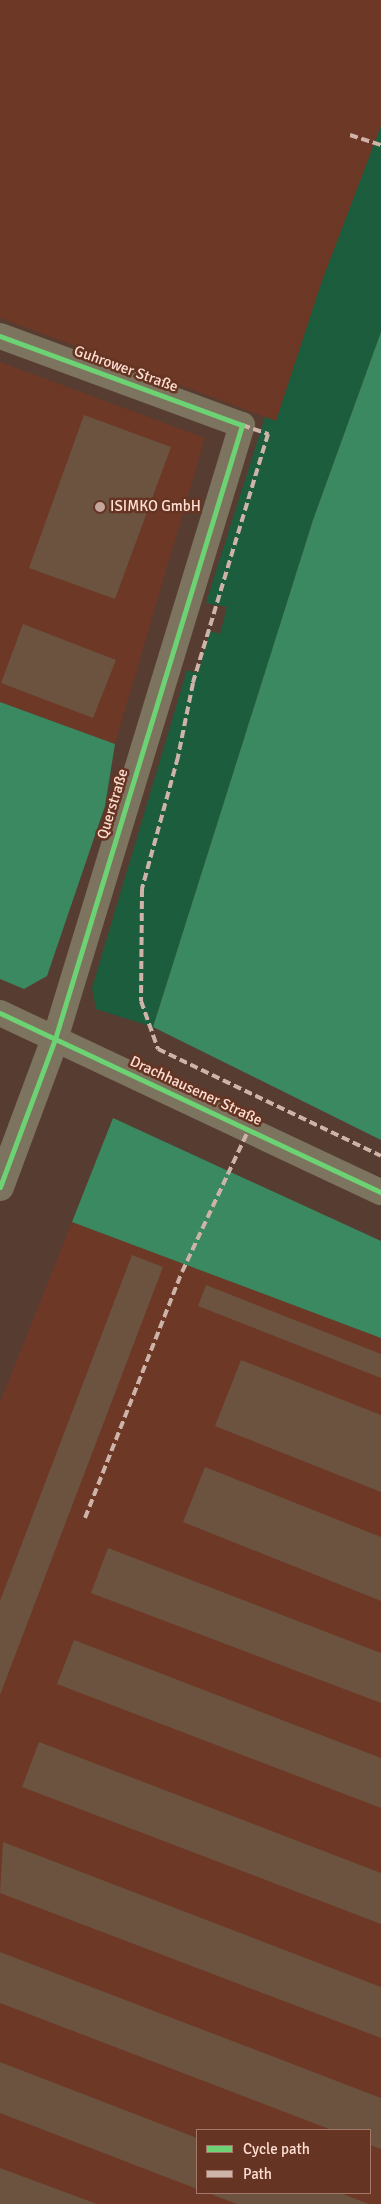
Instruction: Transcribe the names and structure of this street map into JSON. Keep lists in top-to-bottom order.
{
  "streets": {
    "street": ["Guhrower Straße", "Querstraße", "Drachhausener Straße"]
  },
  "crossings": [
    ["Guhrower Straße", "Querstraße"],
    ["Querstraße", "Drachhausener Straße"]
  ],
  "places": ["ISIMKO GmbH"],
  "legend": ["Cycle path", "Path"]
}
